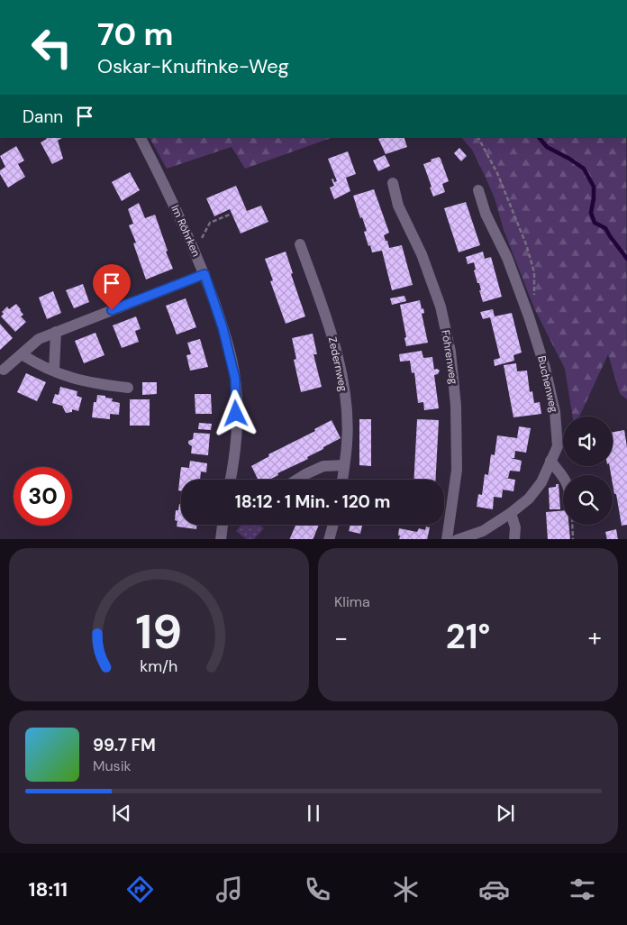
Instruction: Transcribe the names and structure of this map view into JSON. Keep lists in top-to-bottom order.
{
  "streets": {
    "street": [
      "Im Röhrken",
      "Föhrenweg",
      "Zedernweg",
      "Buchenweg"
    ]
  },
  "page": {
    "turn": ["70 m", "Oskar-Knufinke-Weg"],
    "then": "Dann",
    "limit": "30",
    "trip": "18:12 · 1 Min. · 120 m",
    "tile": "Klima",
    "heat": ["−", "21°", "+"],
    "song": ["99.7 FM", "Musik"],
    "tabs": "18:11",
    "gauge": ["19", "km/h"]
  }
}
